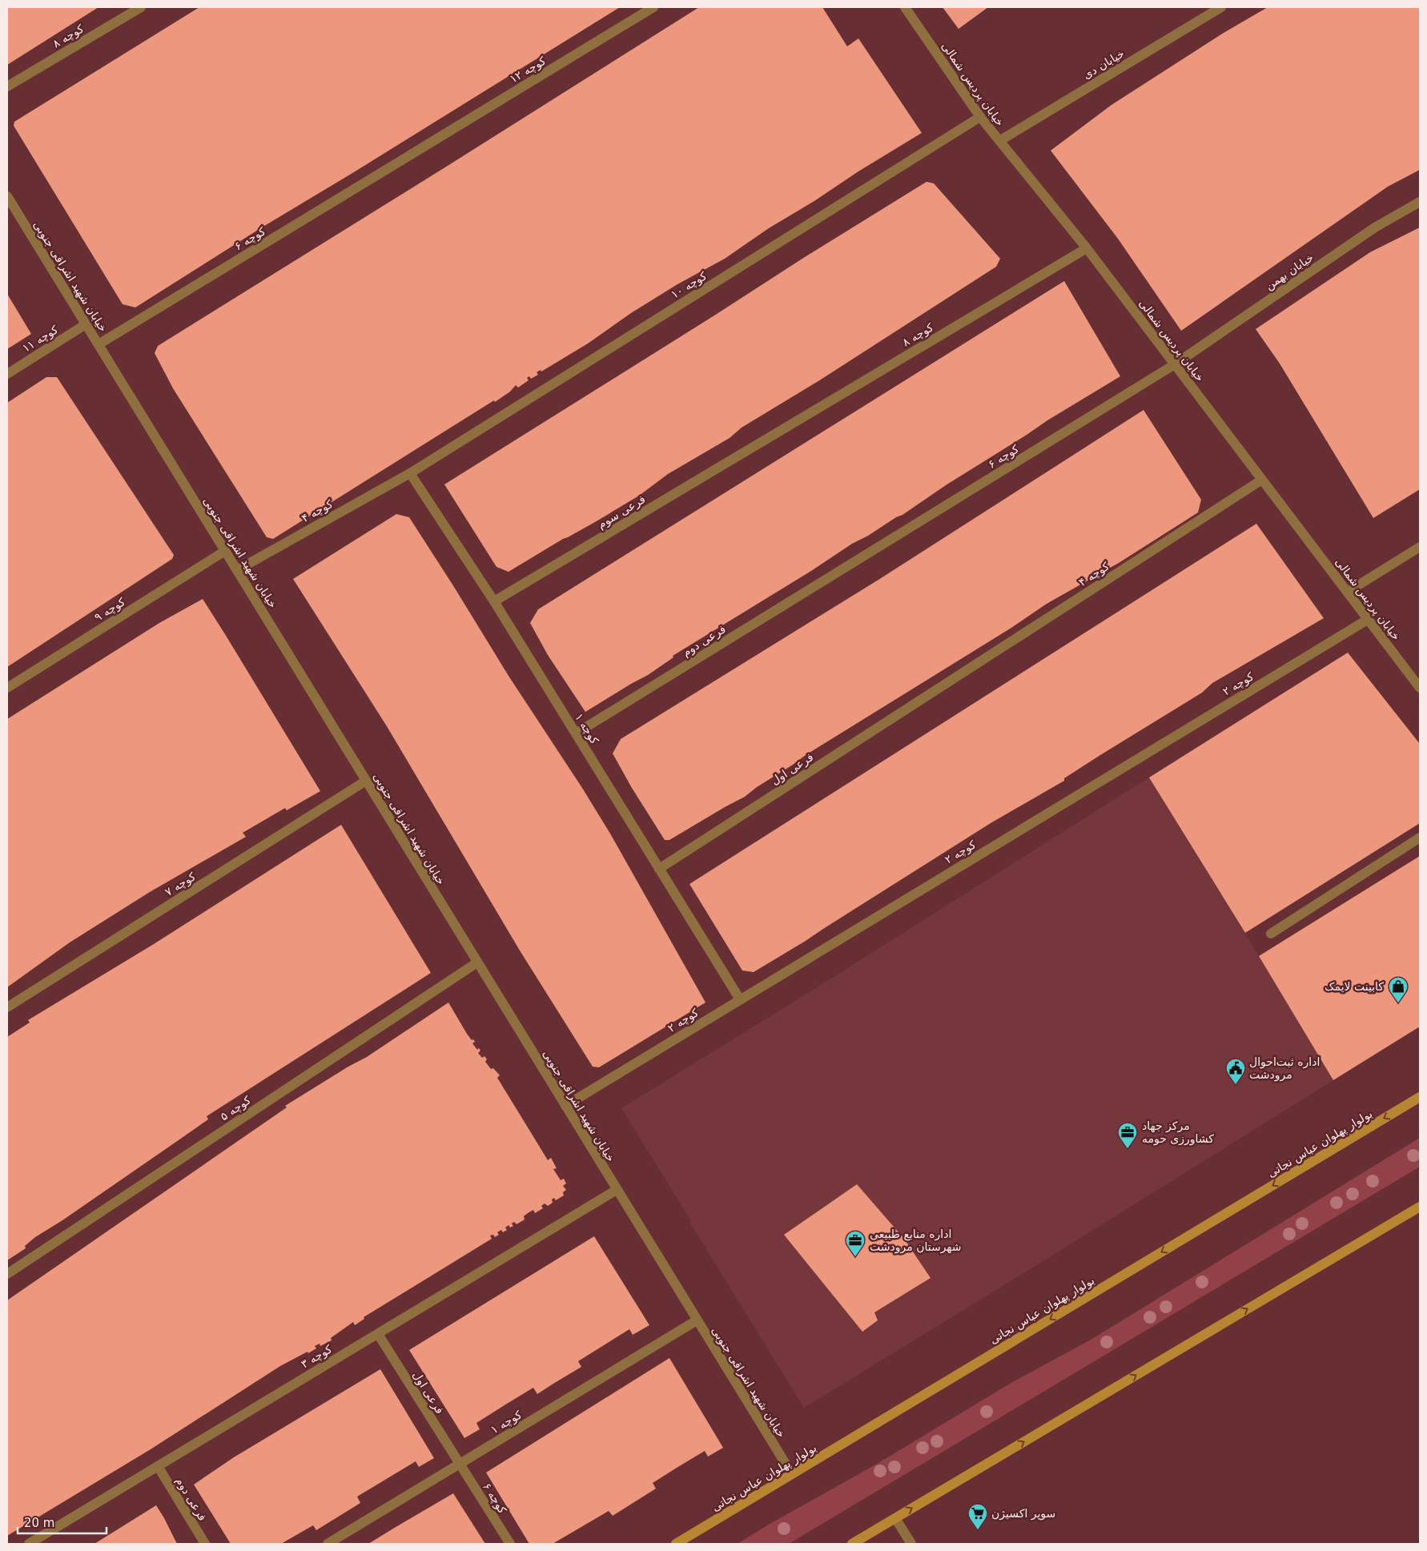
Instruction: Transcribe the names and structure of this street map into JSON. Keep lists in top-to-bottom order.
{
  "streets": {
    "main road": ["بولوار پهلوان عباس نجاتی"],
    "street": [
      "کوچه ۸",
      "خیابان دی",
      "کوچه ۱۲",
      "خیابان پردیس شمالی",
      "کوچه ۶",
      "خیابان بهمن",
      "خیابان شهید اشراقی جنوبی",
      "کوچه ۱۰",
      "کوچه ۱۱",
      "کوچه ۴",
      "فرعی سوم",
      "کوچه ۹",
      "فرعی دوم",
      "کوچه ۲",
      "کوچه ۱",
      "فرعی اول",
      "کوچه ۷",
      "کوچه ۵",
      "کوچه ۳"
    ]
  },
  "crossings": [
    ["کوچه ۸", "خیابان پردیس شمالی"],
    ["کوچه ۸", "فرعی سوم"],
    ["خیابان دی", "خیابان پردیس شمالی"],
    ["کوچه ۱۲", "کوچه ۶"],
    ["خیابان پردیس شمالی", "کوچه ۶"],
    ["خیابان پردیس شمالی", "خیابان بهمن"],
    ["خیابان پردیس شمالی", "کوچه ۱۰"],
    ["خیابان پردیس شمالی", "کوچه ۴"],
    ["خیابان پردیس شمالی", "کوچه ۲"],
    ["کوچه ۶", "خیابان بهمن"],
    ["کوچه ۶", "خیابان شهید اشراقی جنوبی"],
    ["کوچه ۶", "فرعی دوم"],
    ["کوچه ۶", "کوچه ۱"],
    ["کوچه ۶", "فرعی اول"],
    ["خیابان شهید اشراقی جنوبی", "کوچه ۱۱"],
    ["خیابان شهید اشراقی جنوبی", "کوچه ۴"],
    ["خیابان شهید اشراقی جنوبی", "کوچه ۹"],
    ["خیابان شهید اشراقی جنوبی", "کوچه ۲"],
    ["خیابان شهید اشراقی جنوبی", "کوچه ۱"],
    ["خیابان شهید اشراقی جنوبی", "کوچه ۷"],
    ["خیابان شهید اشراقی جنوبی", "کوچه ۵"],
    ["خیابان شهید اشراقی جنوبی", "بولوار پهلوان عباس نجاتی"],
    ["خیابان شهید اشراقی جنوبی", "کوچه ۳"],
    ["کوچه ۱۰", "کوچه ۴"],
    ["کوچه ۱۰", "کوچه ۱"],
    ["کوچه ۴", "کوچه ۱"],
    ["کوچه ۴", "فرعی اول"],
    ["فرعی سوم", "کوچه ۱"],
    ["فرعی دوم", "کوچه ۱"],
    ["فرعی دوم", "کوچه ۳"],
    ["کوچه ۲", "کوچه ۱"],
    ["کوچه ۱", "فرعی اول"],
    ["فرعی اول", "کوچه ۳"]
  ],
  "one_way": ["بولوار پهلوان عباس نجاتی"],
  "places": {
    "shop": ["کابینت لایمک"],
    "public building": ["اداره ثبت‌احوال مرودشت"],
    "office": ["مرکز جهاد کشاورزی حومه", "اداره منابع طبیعی شهرستان مرودشت"],
    "supermarket": ["سوپر اکسیژن"]
  },
  "scale_bar": "20 m"
}
